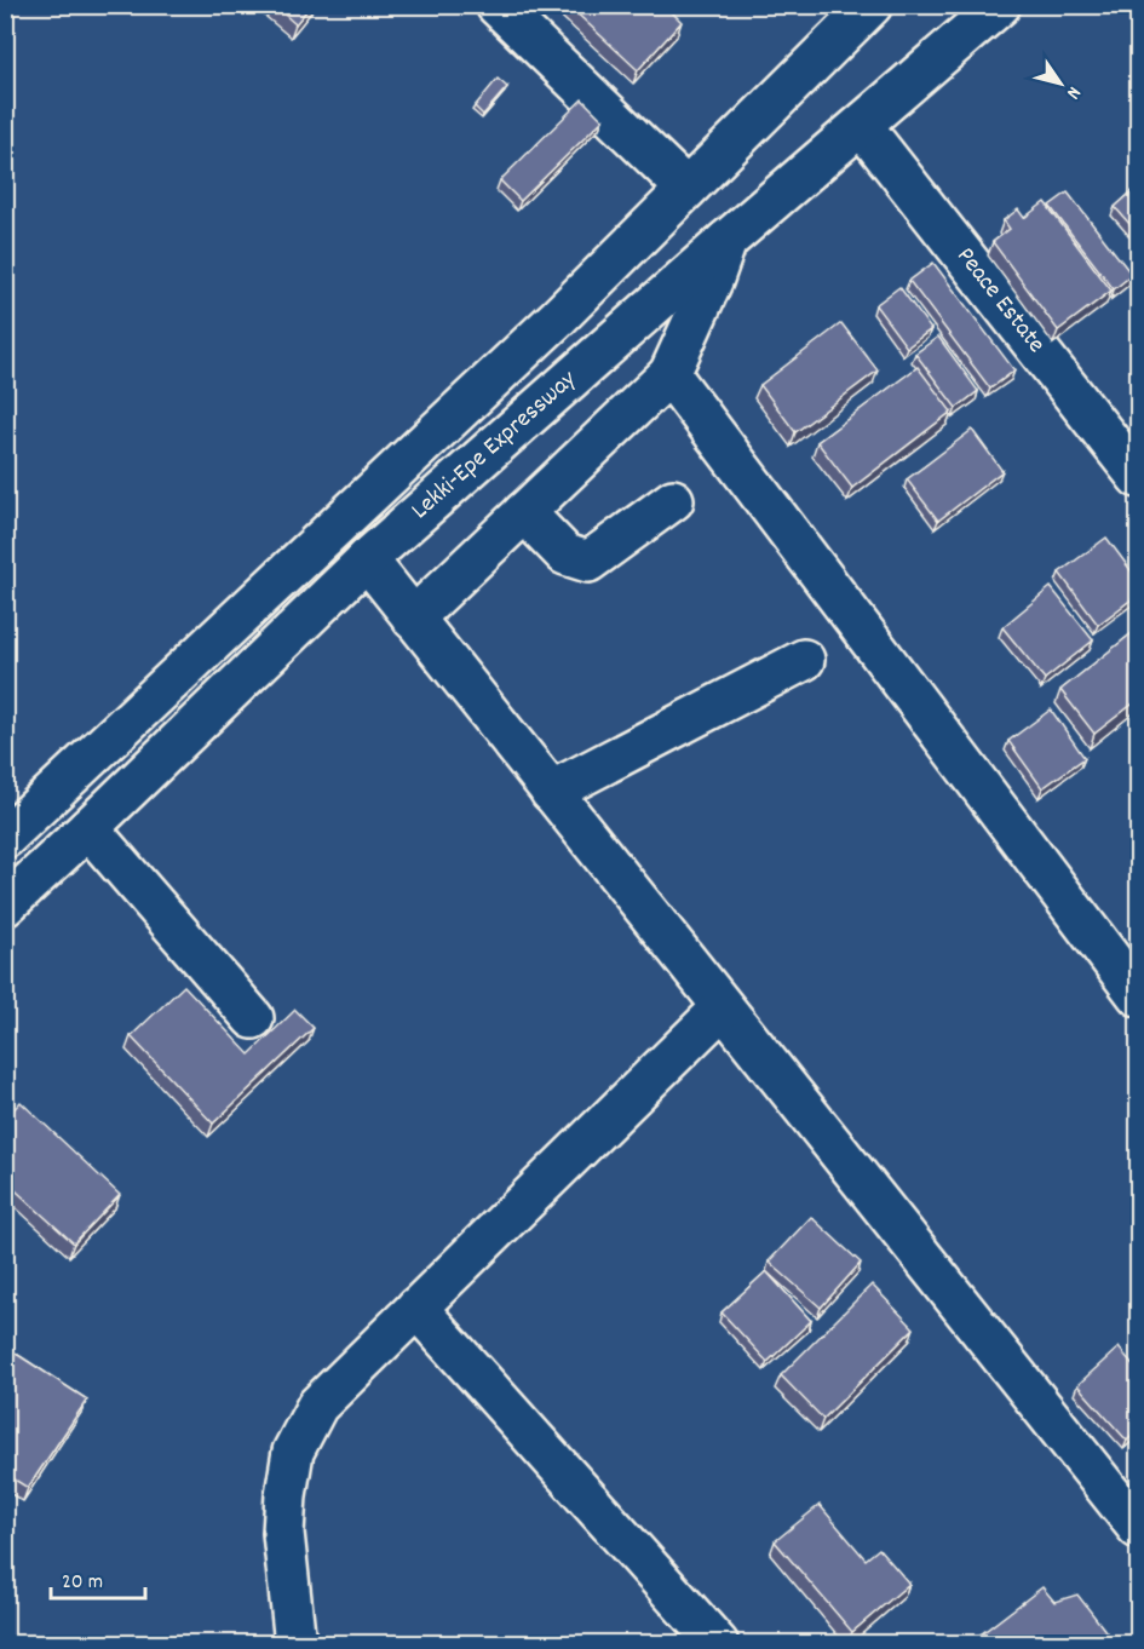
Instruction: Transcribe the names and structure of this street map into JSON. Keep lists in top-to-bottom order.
{
  "streets": {
    "main road": ["Peace Estate", "Lekki-Epe Expressway"]
  },
  "crossings": [
    ["Peace Estate", "Lekki-Epe Expressway"]
  ],
  "scale_bar": "20 m",
  "north": "bottom right"
}
